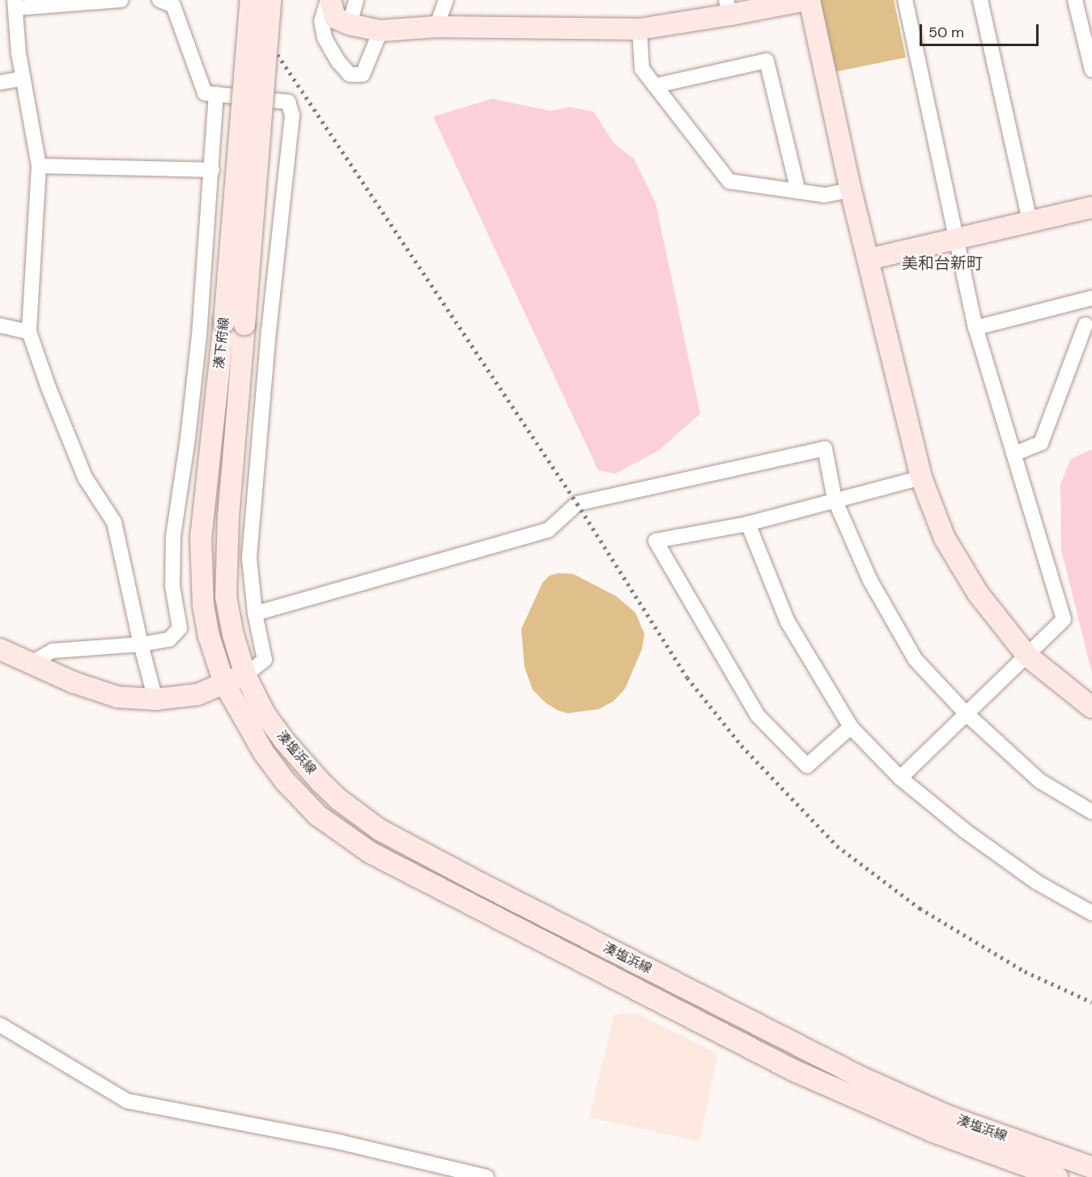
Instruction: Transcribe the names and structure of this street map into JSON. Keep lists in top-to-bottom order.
{
  "streets": {
    "main road": ["湊下府線", "湊塩浜線"]
  },
  "crossings": [
    ["湊下府線", "湊塩浜線"]
  ],
  "districts": ["美和台新町"],
  "scale_bar": "50 m"
}
